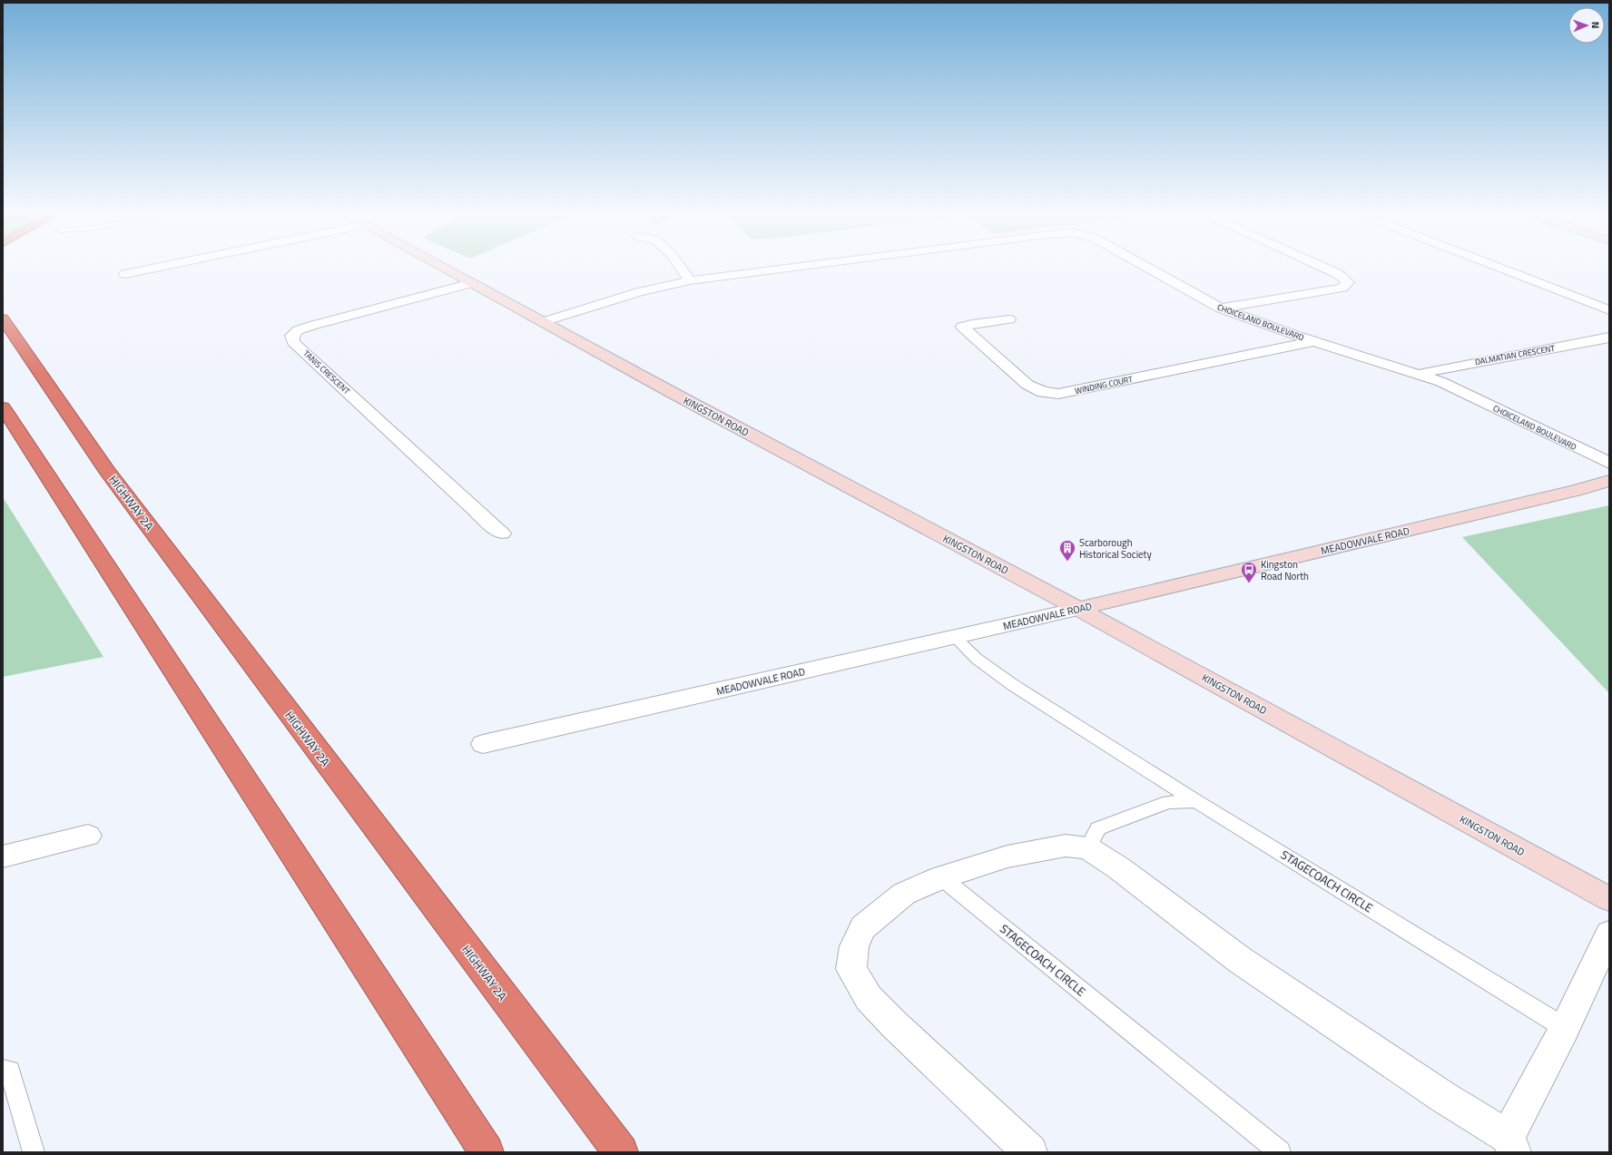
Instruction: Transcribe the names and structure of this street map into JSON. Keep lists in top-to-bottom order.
{
  "streets": {
    "highway": ["HIGHWAY 2A"],
    "street": [
      "CHOICELAND BOULEVARD",
      "DALMATIAN CRESCENT",
      "TANIS CRESCENT",
      "WINDING COURT",
      "KINGSTON ROAD",
      "MEADOWVALE ROAD"
    ],
    "lane": ["STAGECOACH CIRCLE"]
  },
  "crossings": [
    ["CHOICELAND BOULEVARD", "DALMATIAN CRESCENT"],
    ["CHOICELAND BOULEVARD", "WINDING COURT"],
    ["CHOICELAND BOULEVARD", "KINGSTON ROAD"],
    ["TANIS CRESCENT", "KINGSTON ROAD"],
    ["KINGSTON ROAD", "MEADOWVALE ROAD"],
    ["MEADOWVALE ROAD", "STAGECOACH CIRCLE"]
  ],
  "places": {
    "building": ["Scarborough Historical Society"],
    "bus stop": ["Kingston Road North"]
  },
  "north": "right"
}
